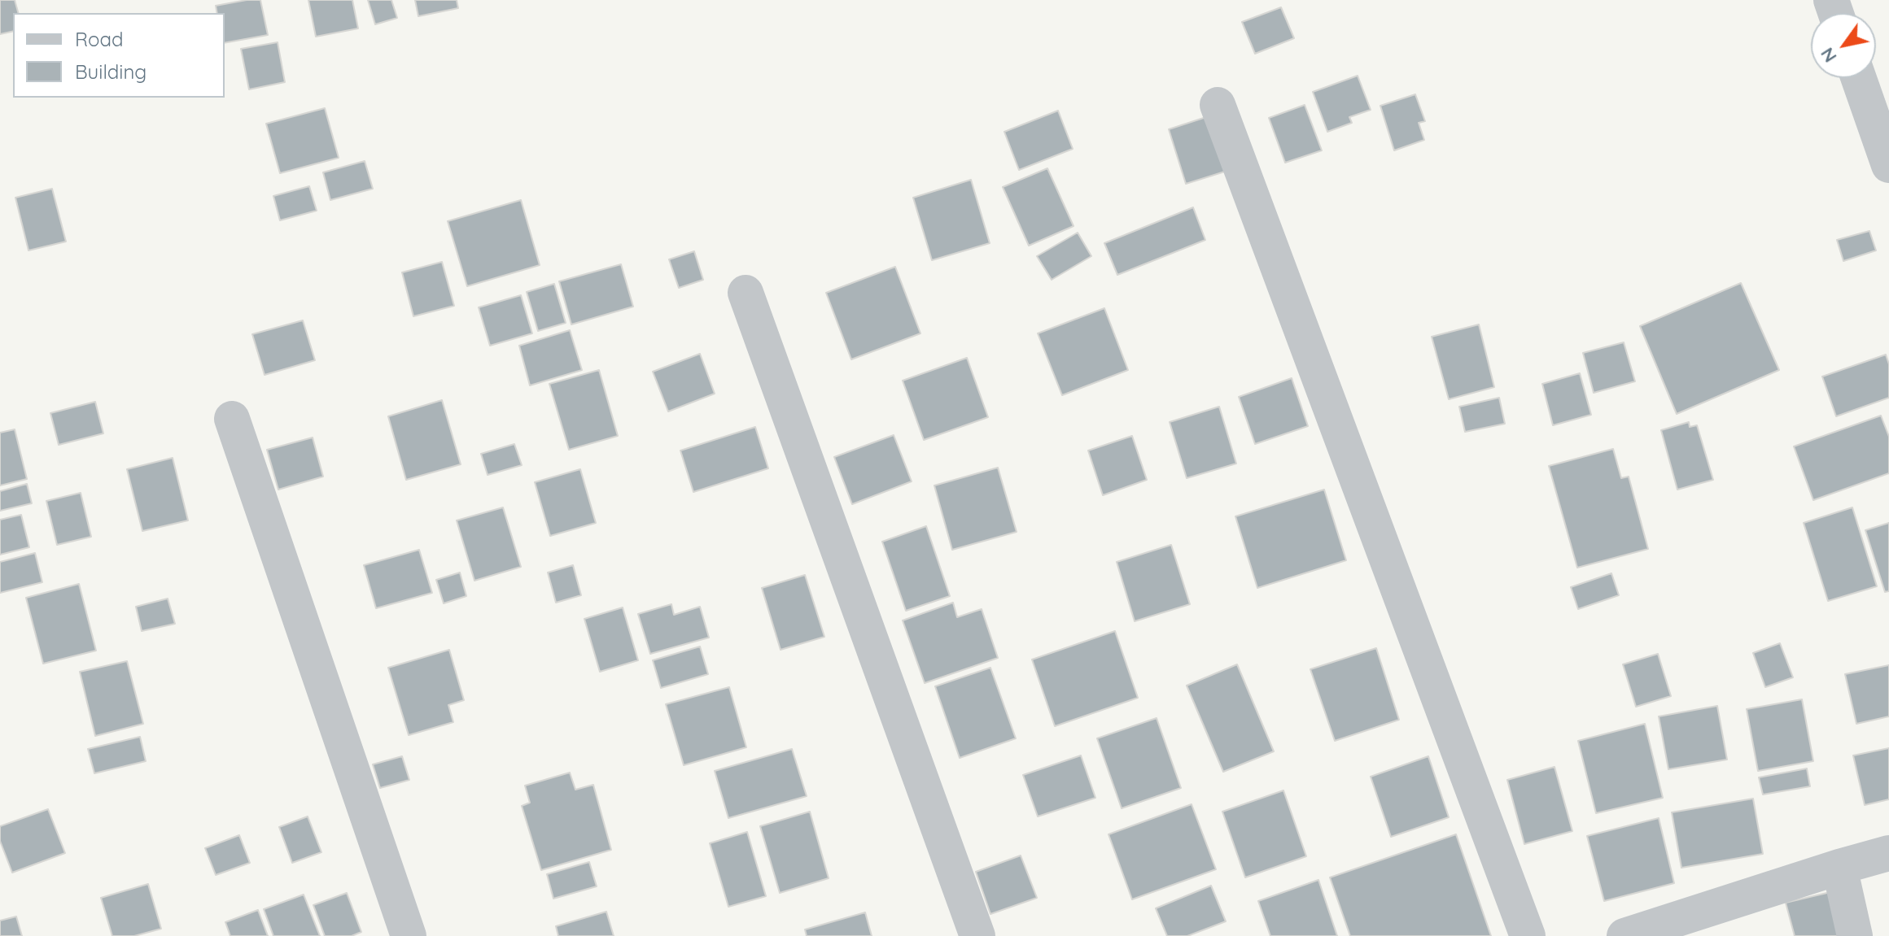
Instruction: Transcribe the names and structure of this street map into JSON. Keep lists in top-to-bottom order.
{
  "legend": ["Road", "Building"],
  "north": "bottom left"
}
